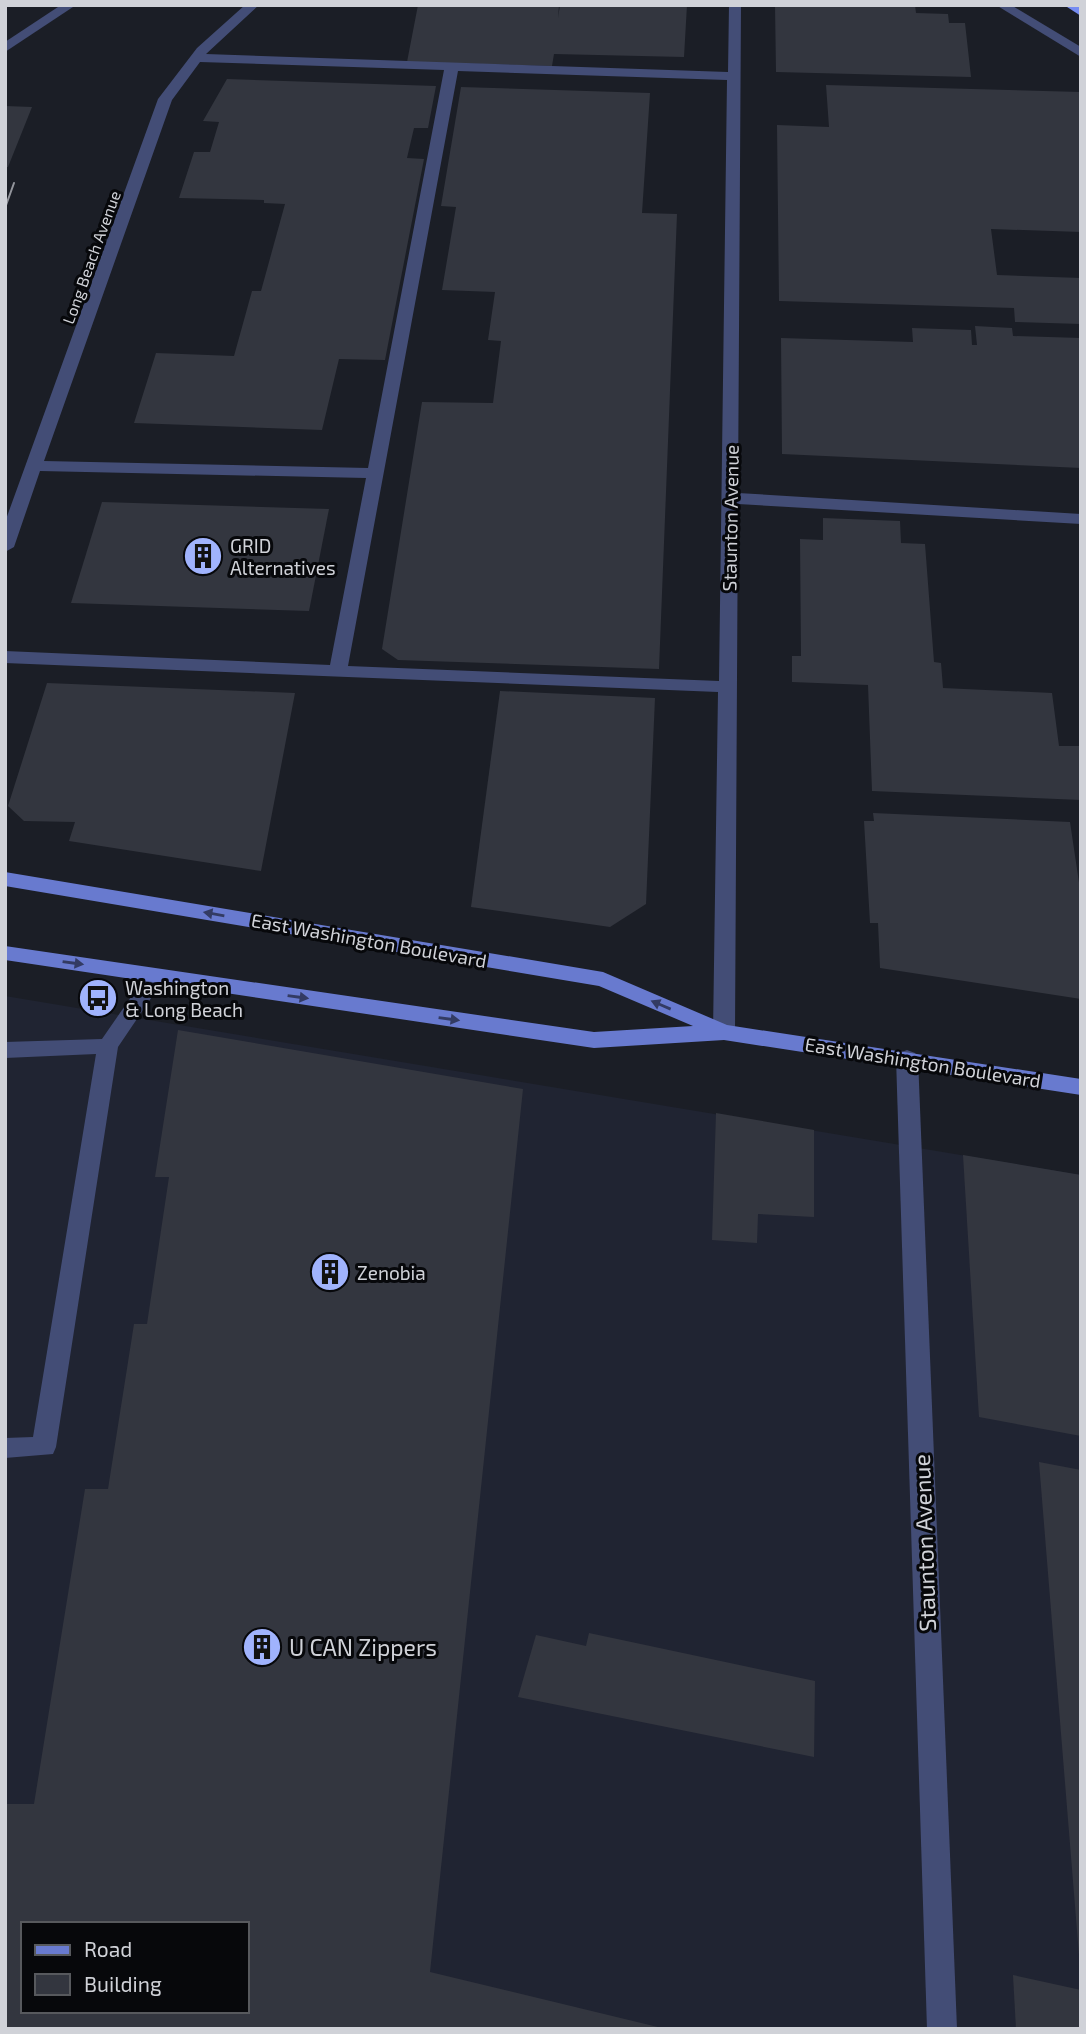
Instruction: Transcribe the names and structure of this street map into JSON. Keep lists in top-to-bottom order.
{
  "streets": {
    "main road": ["East Washington Boulevard"],
    "street": ["Long Beach Avenue", "Staunton Avenue"]
  },
  "crossings": [
    ["Staunton Avenue", "East Washington Boulevard"]
  ],
  "places": {
    "building": ["GRID Alternatives", "Zenobia", "U CAN Zippers"],
    "bus stop": ["Washington & Long Beach"]
  },
  "legend": ["Road", "Building"]
}
